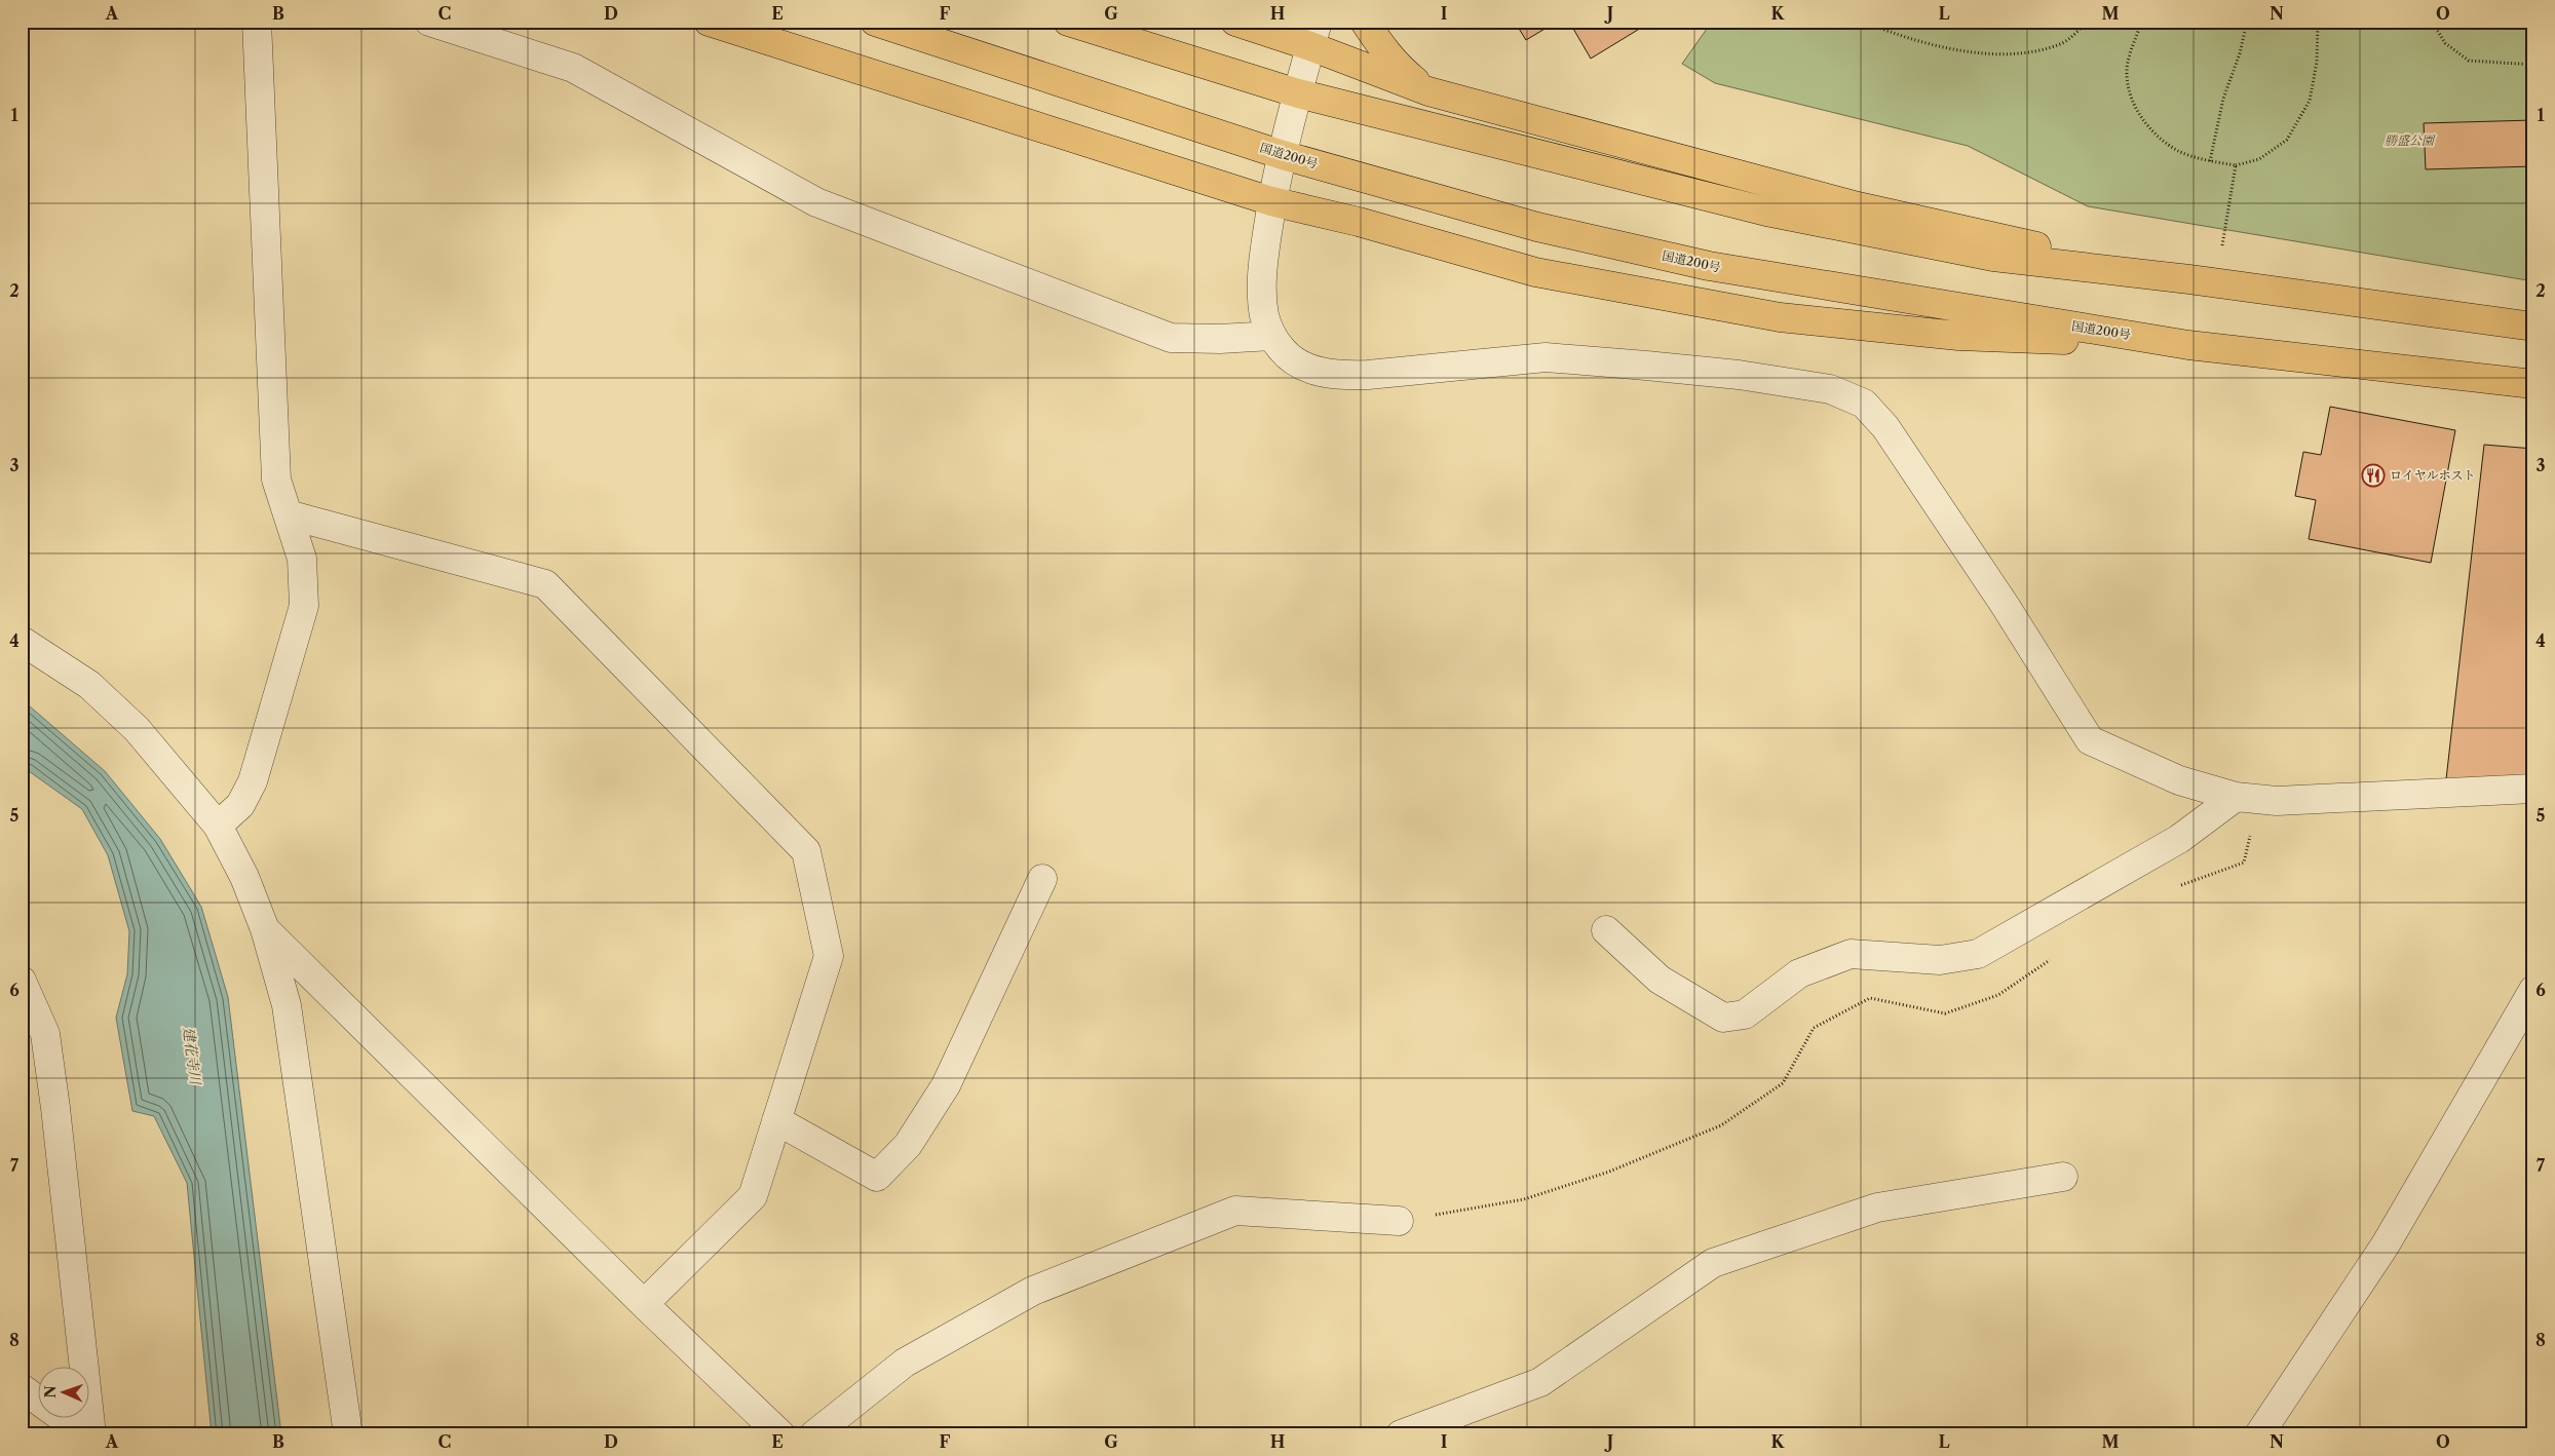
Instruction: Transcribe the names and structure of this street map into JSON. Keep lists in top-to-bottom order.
{
  "streets": {
    "highway": ["国道200号"]
  },
  "water": ["建花寺川"],
  "parks": ["勝盛公園"],
  "places": {
    "restaurant": ["ロイヤルホスト"]
  },
  "north": "left",
  "grid": {
    "columns": [
      "A",
      "B",
      "C",
      "D",
      "E",
      "F",
      "G",
      "H",
      "I",
      "J",
      "K",
      "L",
      "M",
      "N",
      "O"
    ],
    "rows": [
      "1",
      "2",
      "3",
      "4",
      "5",
      "6",
      "7",
      "8"
    ]
  }
}
